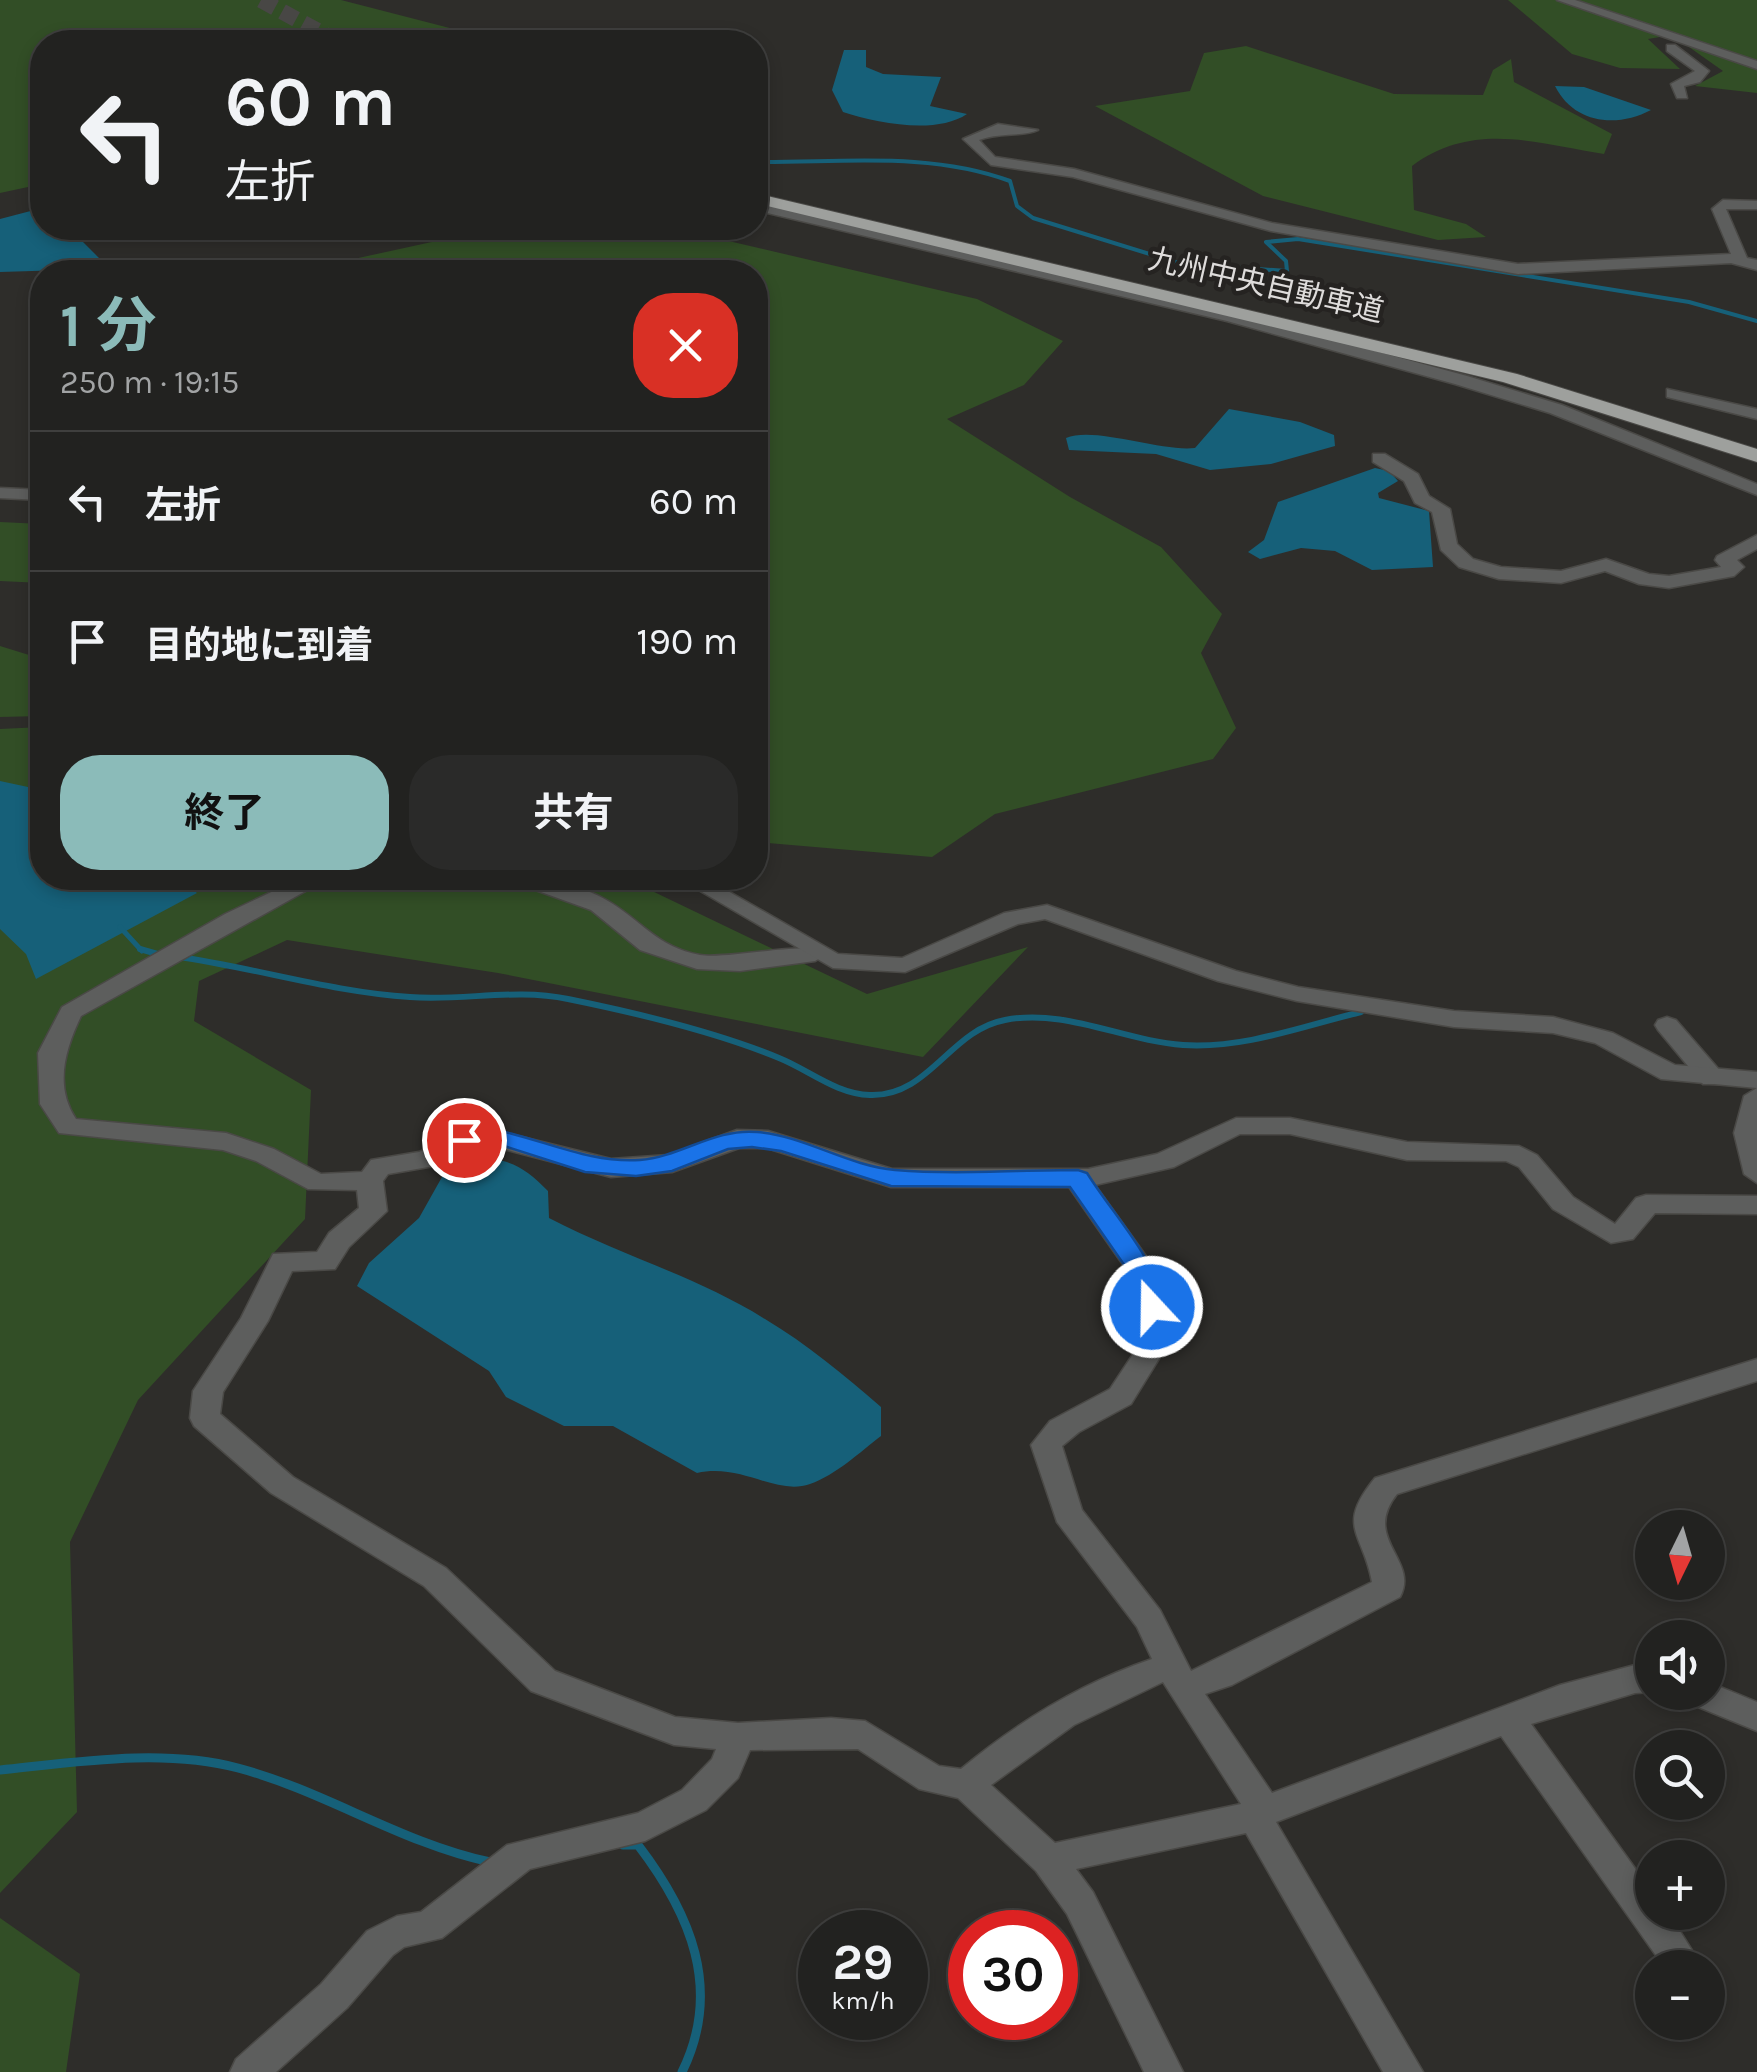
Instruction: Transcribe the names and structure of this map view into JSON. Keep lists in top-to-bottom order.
{
  "streets": {
    "highway": ["九州中央自動車道"]
  },
  "north": "bottom",
  "page": {
    "turn": ["60 m", "左折"],
    "heading": ["1 分", "250 m · 19:15"],
    "list": [
      {
        "name": "左折",
        "value": "60 m"
      },
      {
        "name": "目的地に到着",
        "value": "190 m"
      }
    ],
    "buttons": ["終了", "共有"],
    "map_buttons": ["+", "−"],
    "speed": "29 km/h",
    "limit": "30"
  }
}
